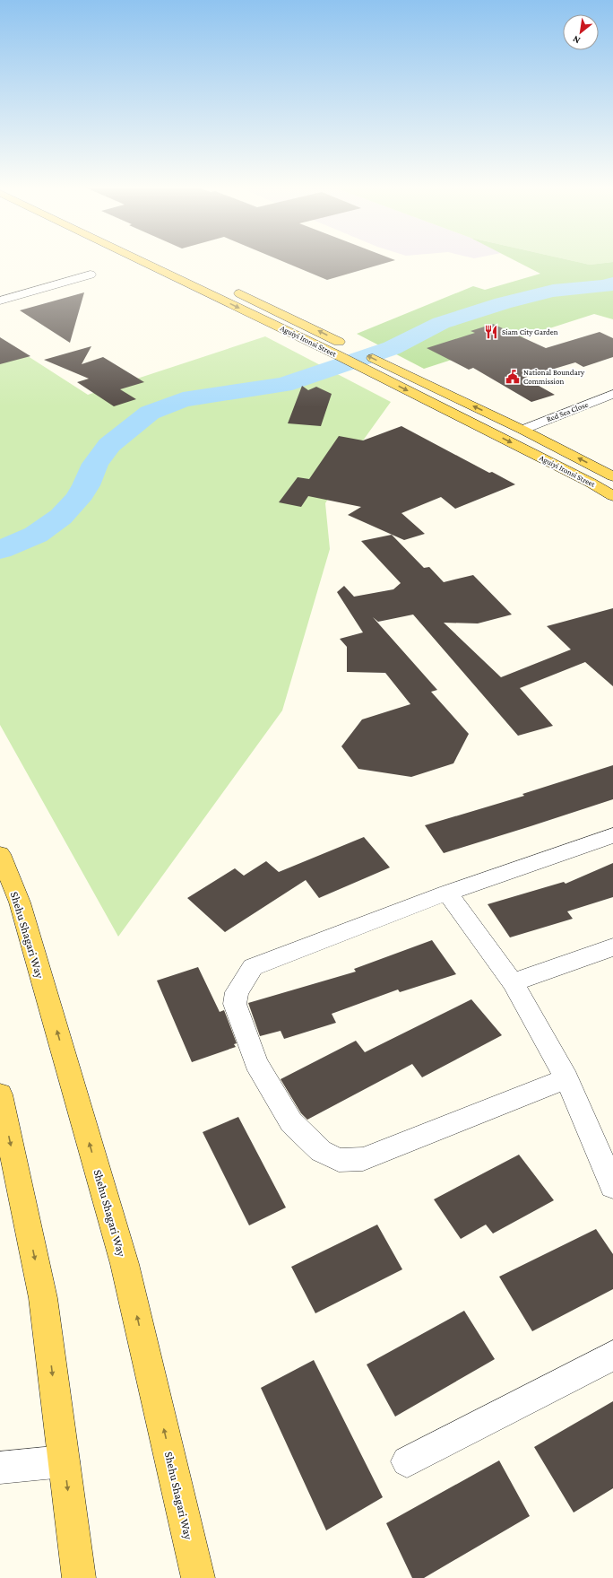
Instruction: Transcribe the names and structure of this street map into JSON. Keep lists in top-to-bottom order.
{
  "streets": {
    "main road": ["Aguiyi Ironsi Street", "Shehu Shagari Way"],
    "street": ["Red Sea Close"]
  },
  "crossings": [
    ["Aguiyi Ironsi Street", "Red Sea Close"]
  ],
  "places": {
    "restaurant": ["Siam City Garden"],
    "public building": ["National Boundary Commission"]
  },
  "north": "bottom left"
}
